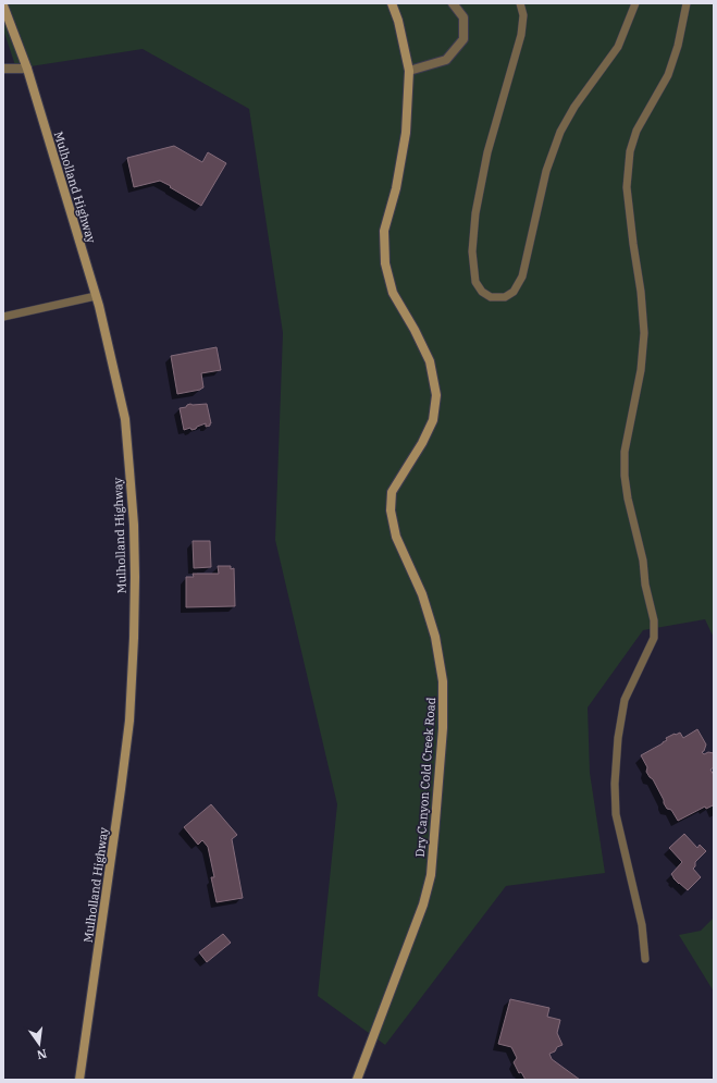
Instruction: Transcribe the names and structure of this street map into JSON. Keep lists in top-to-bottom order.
{
  "streets": {
    "street": ["Mulholland Highway", "Dry Canyon Cold Creek Road"]
  },
  "north": "bottom"
}
